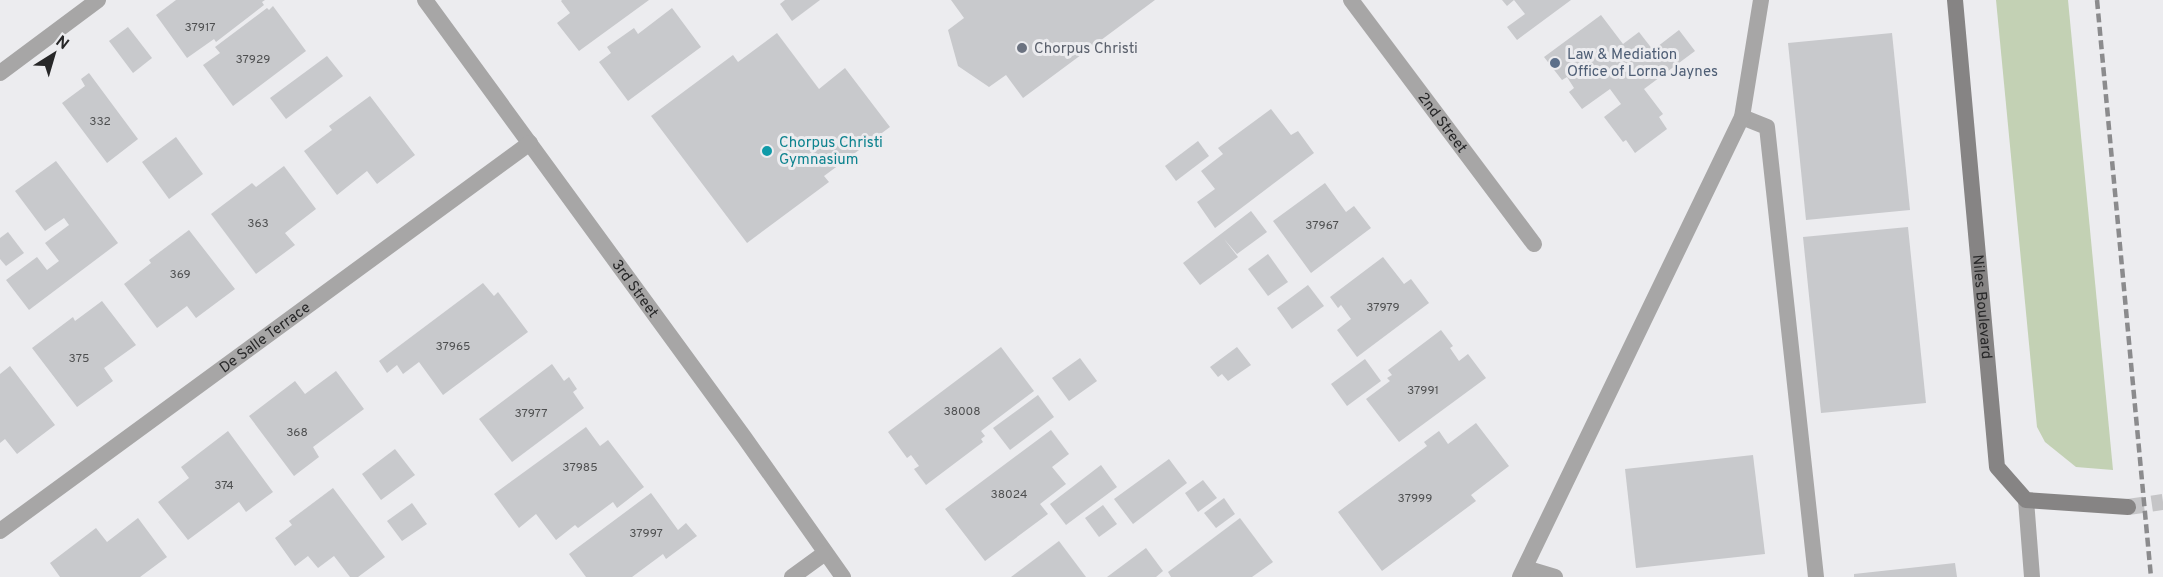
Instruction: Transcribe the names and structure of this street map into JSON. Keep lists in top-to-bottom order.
{
  "streets": {
    "main road": ["Niles Boulevard"],
    "street": ["2nd Street", "3rd Street", "De Salle Terrace"]
  },
  "crossings": [
    ["3rd Street", "De Salle Terrace"]
  ],
  "places": ["Chorpus Christi", "Law & Mediation Office of Lorna Jaynes", "Chorpus Christi Gymnasium"],
  "house_numbers": [
    "37917",
    "37929",
    "332",
    "363",
    "37967",
    "369",
    "37979",
    "37965",
    "375",
    "37991",
    "38008",
    "37977",
    "368",
    "37985",
    "374",
    "38024",
    "37999",
    "37997"
  ],
  "north": "top right"
}
